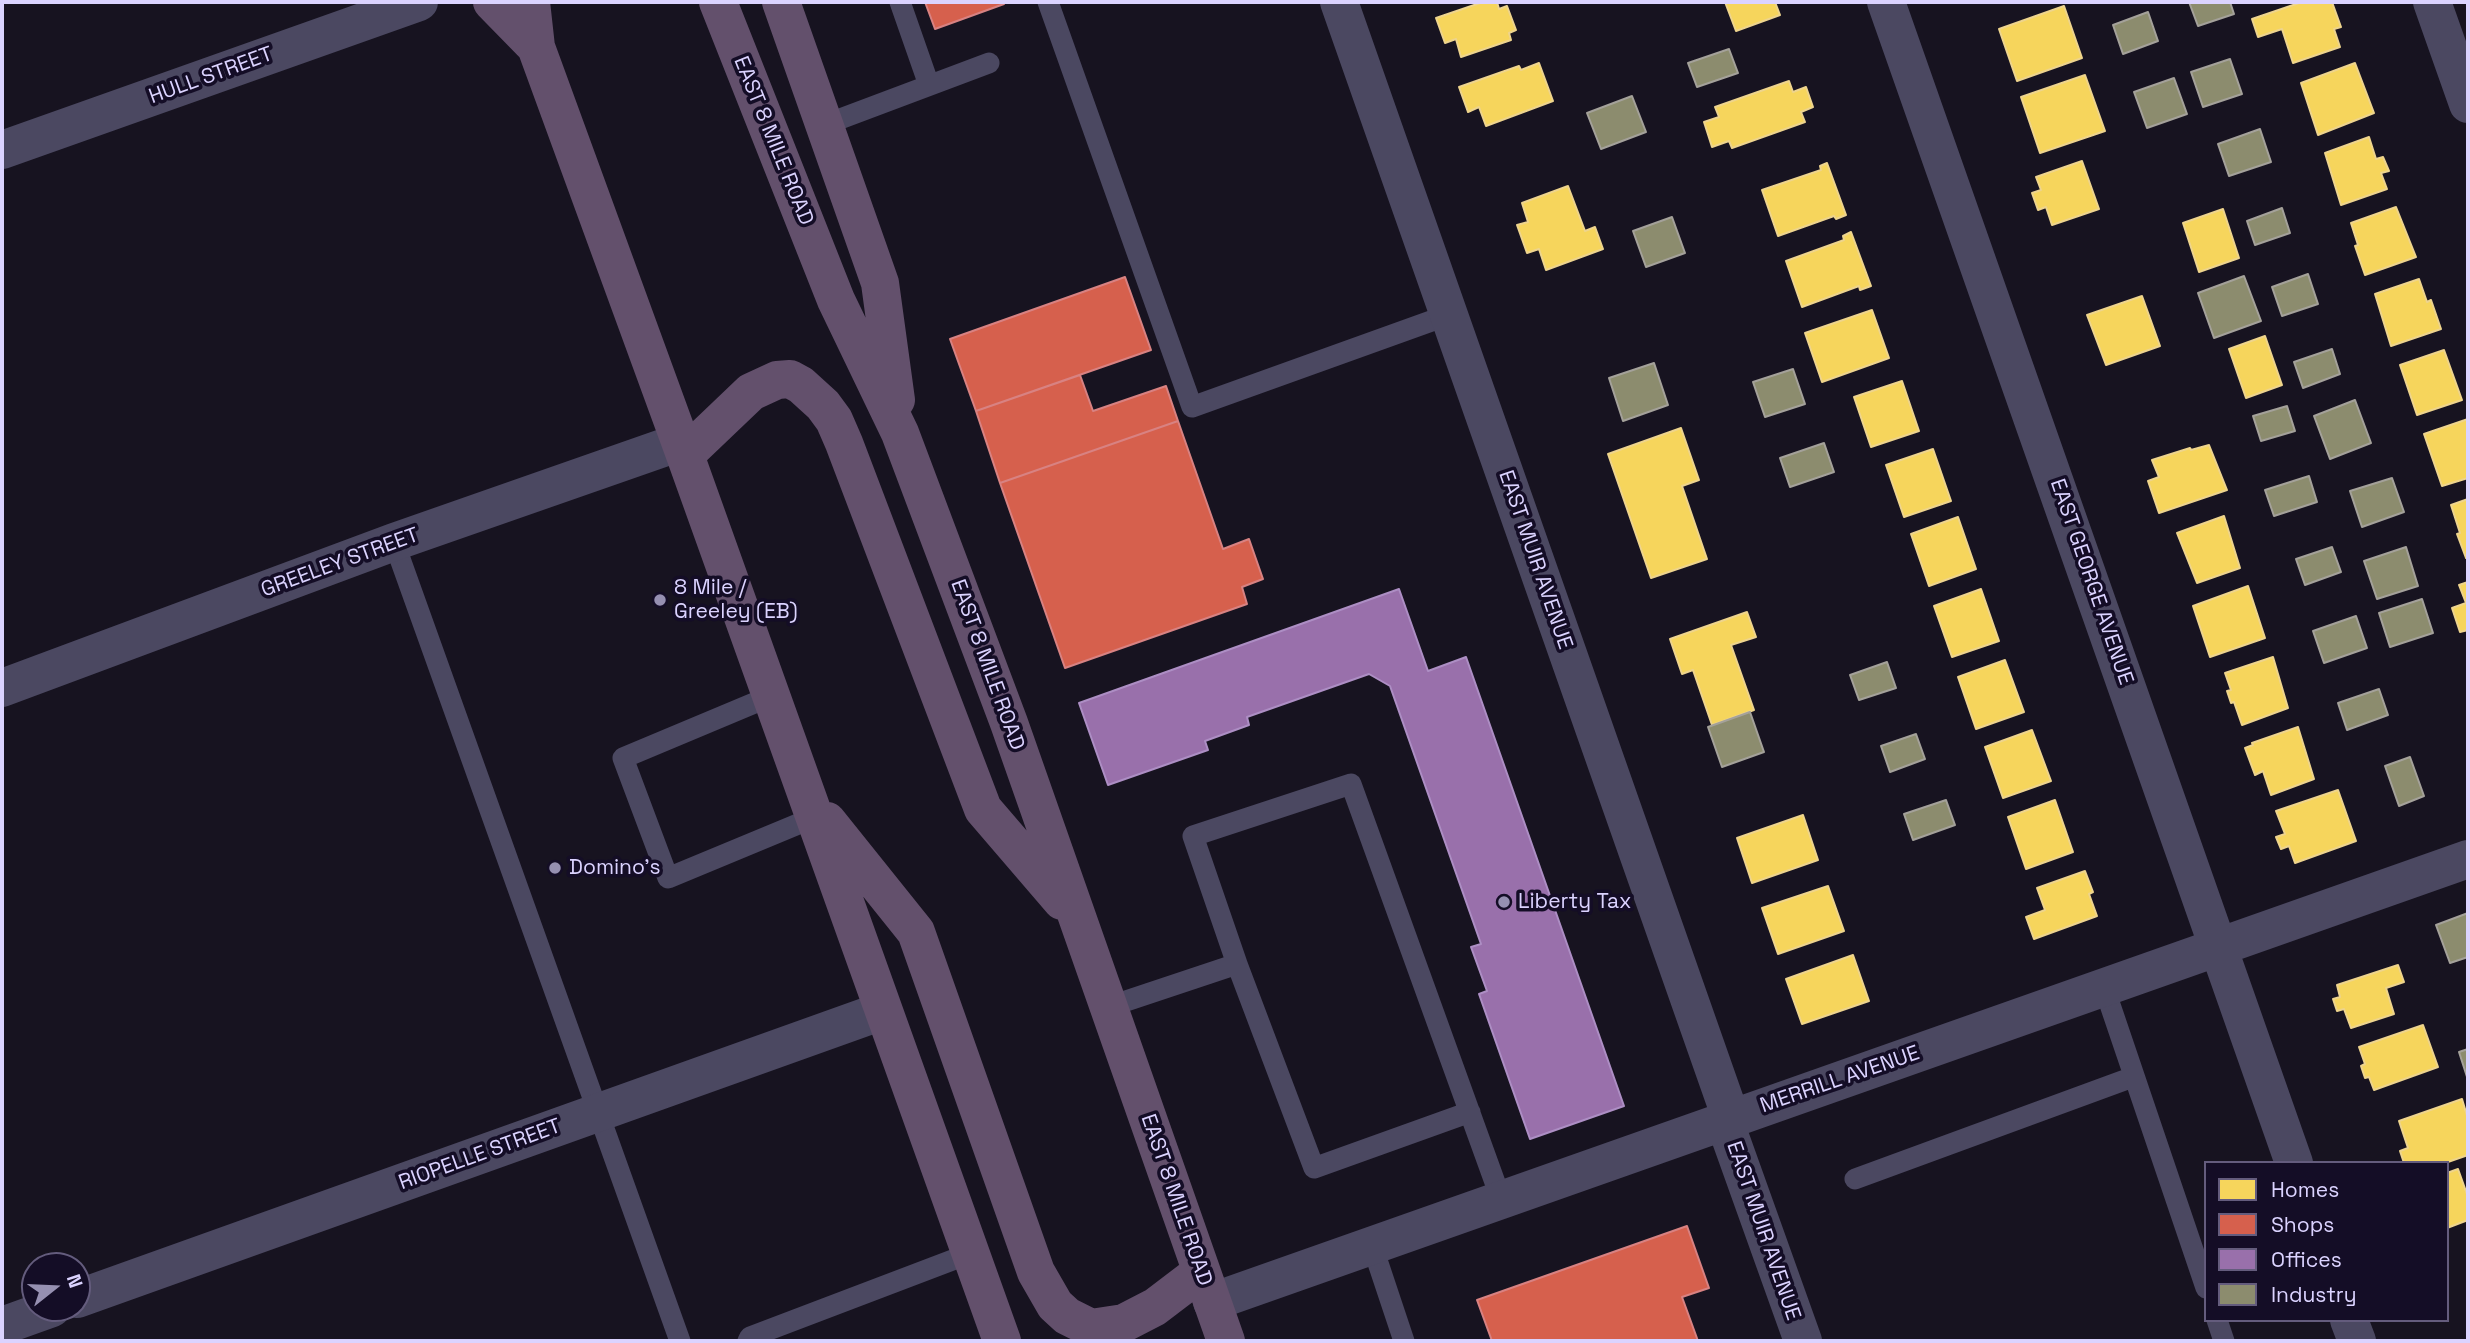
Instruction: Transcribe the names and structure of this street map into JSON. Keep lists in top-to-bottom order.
{
  "streets": {
    "highway": ["EAST 8 MILE ROAD"],
    "street": [
      "HULL STREET",
      "EAST MUIR AVENUE",
      "GREELEY STREET",
      "EAST GEORGE AVENUE",
      "MERRILL AVENUE",
      "RIOPELLE STREET"
    ]
  },
  "crossings": [
    ["EAST 8 MILE ROAD", "MERRILL AVENUE"],
    ["EAST MUIR AVENUE", "MERRILL AVENUE"],
    ["EAST GEORGE AVENUE", "MERRILL AVENUE"]
  ],
  "places": ["8 Mile / Greeley (EB)", "Domino's", "Liberty Tax"],
  "legend": [
    "Homes",
    "Shops",
    "Offices",
    "Industry"
  ],
  "north": "right"
}
